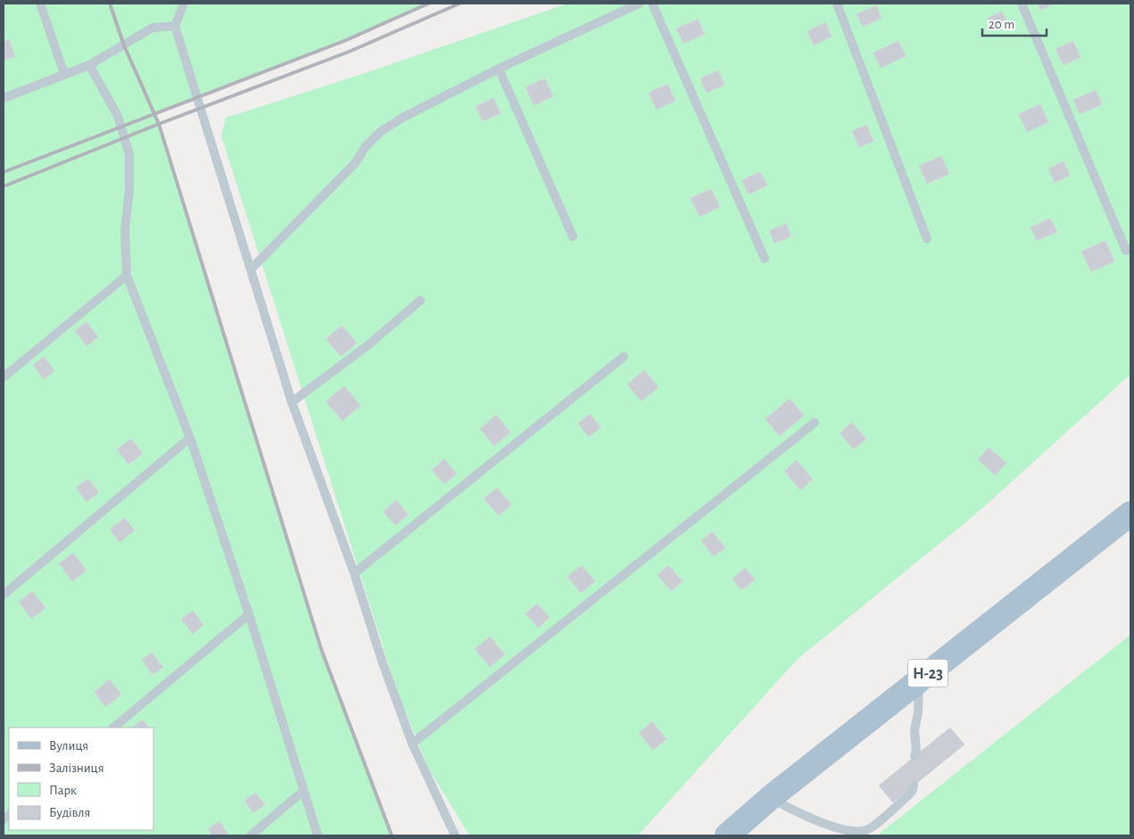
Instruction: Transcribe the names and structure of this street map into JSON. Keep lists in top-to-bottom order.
{
  "streets": {
    "main road": ["Н-23"]
  },
  "legend": [
    "Вулиця",
    "Залізниця",
    "Парк",
    "Будівля"
  ],
  "scale_bar": "20 m"
}
